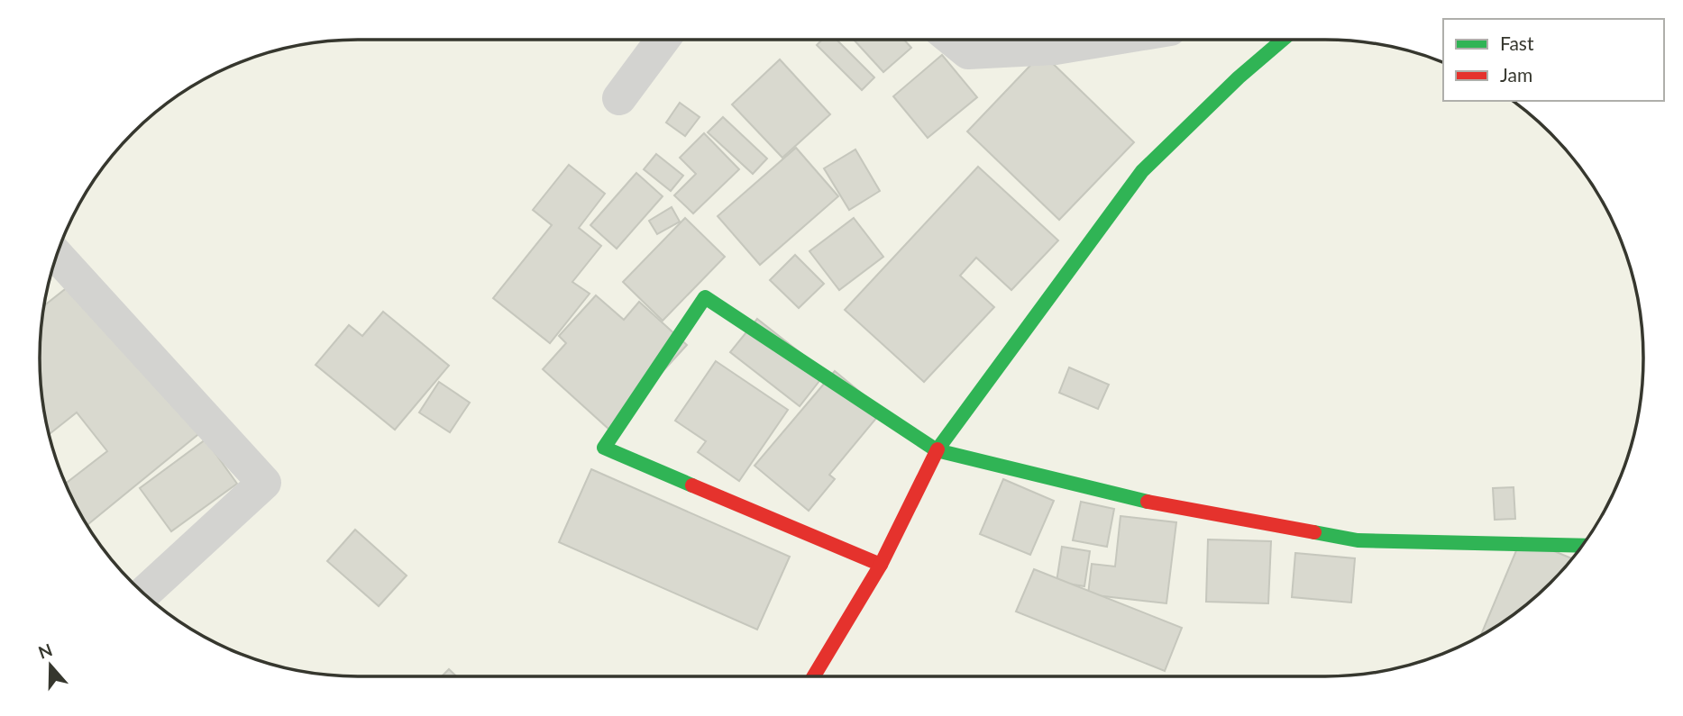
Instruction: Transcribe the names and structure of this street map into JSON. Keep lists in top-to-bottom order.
{
  "legend": ["Fast", "Jam"],
  "north": "top"
}
